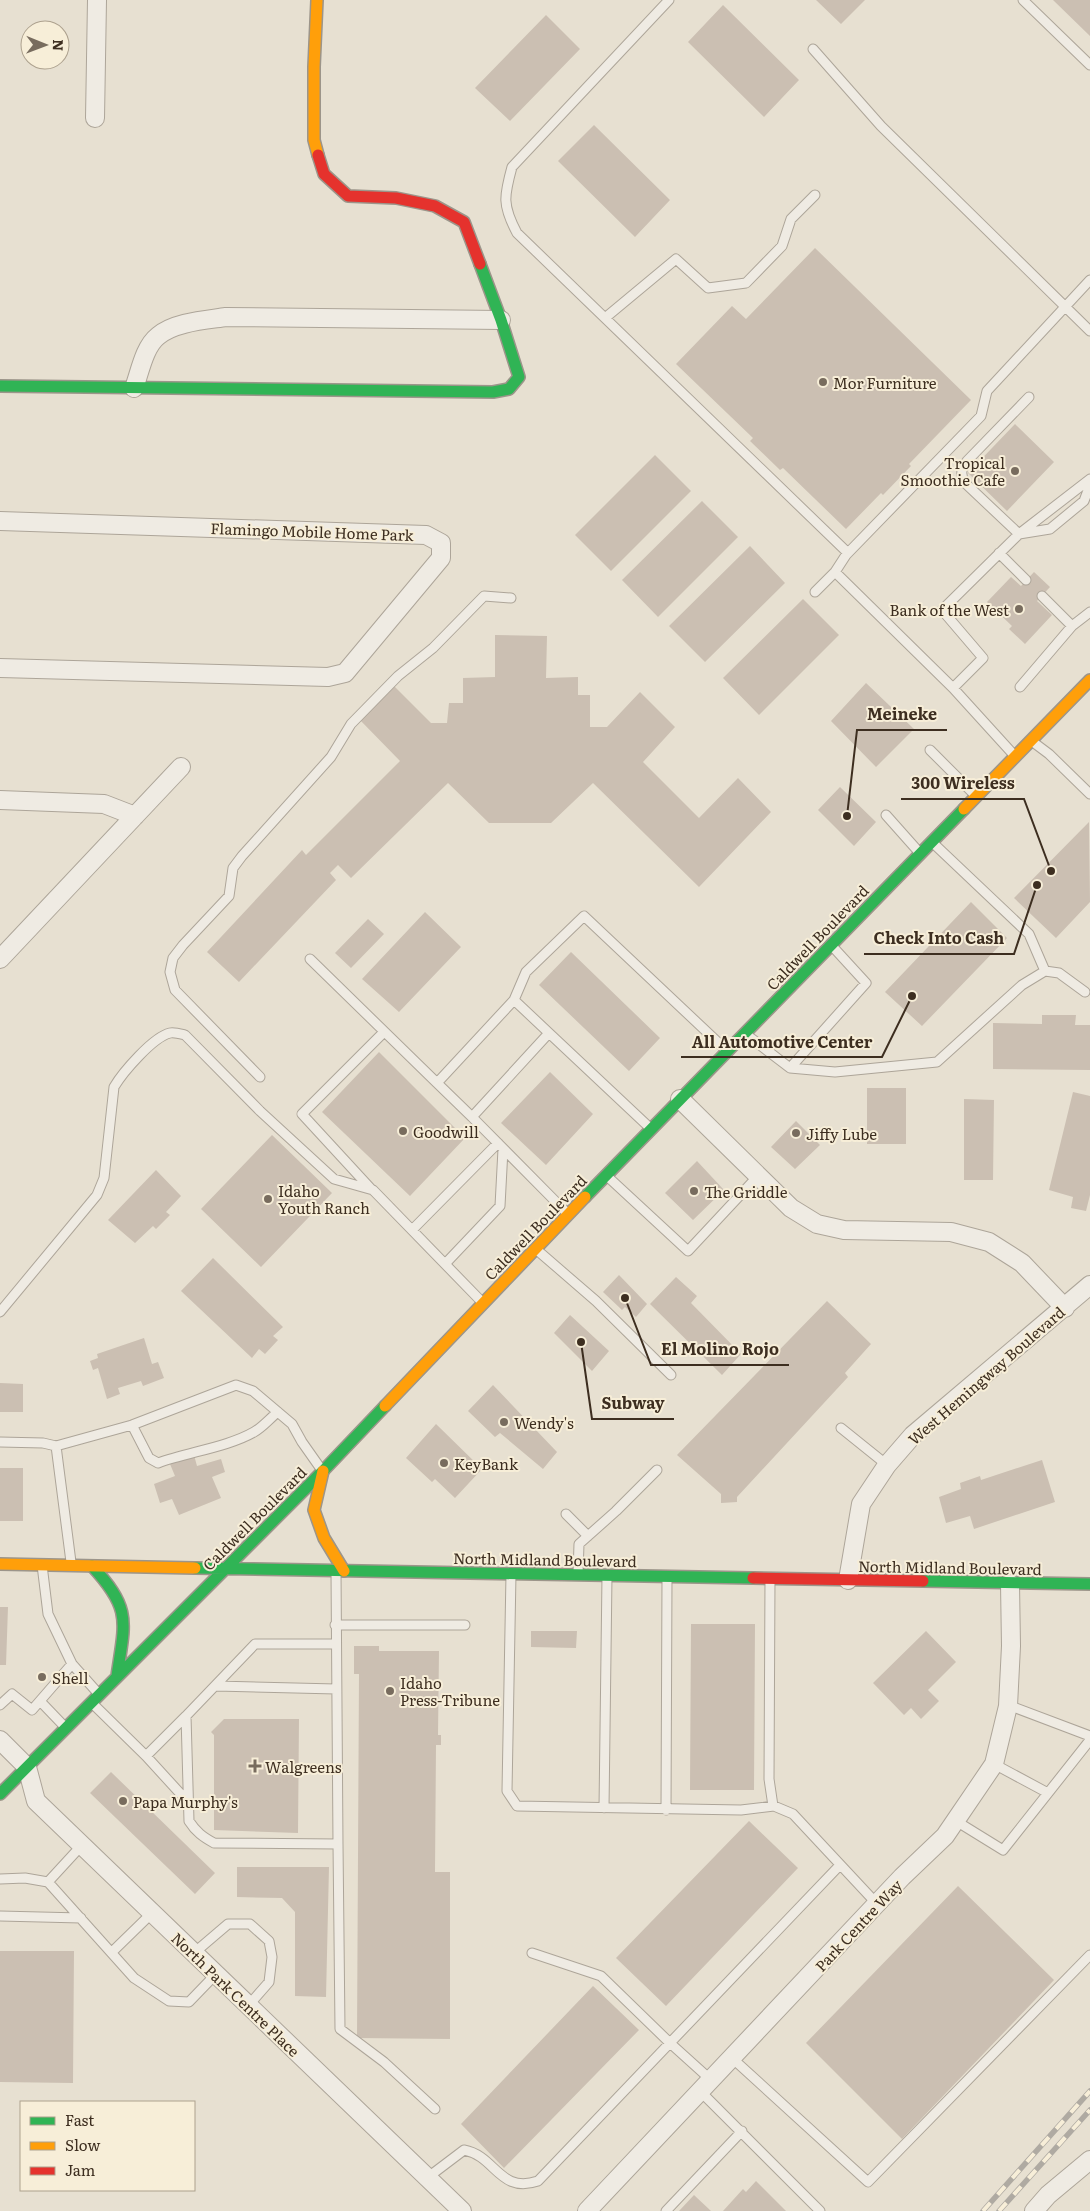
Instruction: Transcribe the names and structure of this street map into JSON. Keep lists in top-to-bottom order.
{
  "streets": {
    "main road": ["Caldwell Boulevard", "North Midland Boulevard"],
    "street": [
      "Flamingo Mobile Home Park",
      "West Hemingway Boulevard",
      "Park Centre Way",
      "North Park Centre Place"
    ]
  },
  "crossings": [
    ["Caldwell Boulevard", "North Midland Boulevard"],
    ["Caldwell Boulevard", "North Park Centre Place"],
    ["West Hemingway Boulevard", "North Midland Boulevard"],
    ["North Midland Boulevard", "Park Centre Way"]
  ],
  "places": {
    "other": [
      "Mor Furniture",
      "Tropical Smoothie Cafe",
      "Bank of the West",
      "Meineke",
      "300 Wireless",
      "Check Into Cash",
      "All Automotive Center",
      "Goodwill",
      "Jiffy Lube",
      "The Griddle",
      "Idaho Youth Ranch",
      "El Molino Rojo",
      "Subway",
      "Wendy's",
      "KeyBank",
      "Shell",
      "Idaho Press-Tribune",
      "Papa Murphy's"
    ],
    "health": ["Walgreens"]
  },
  "legend": ["Fast", "Slow", "Jam"],
  "north": "right"
}
